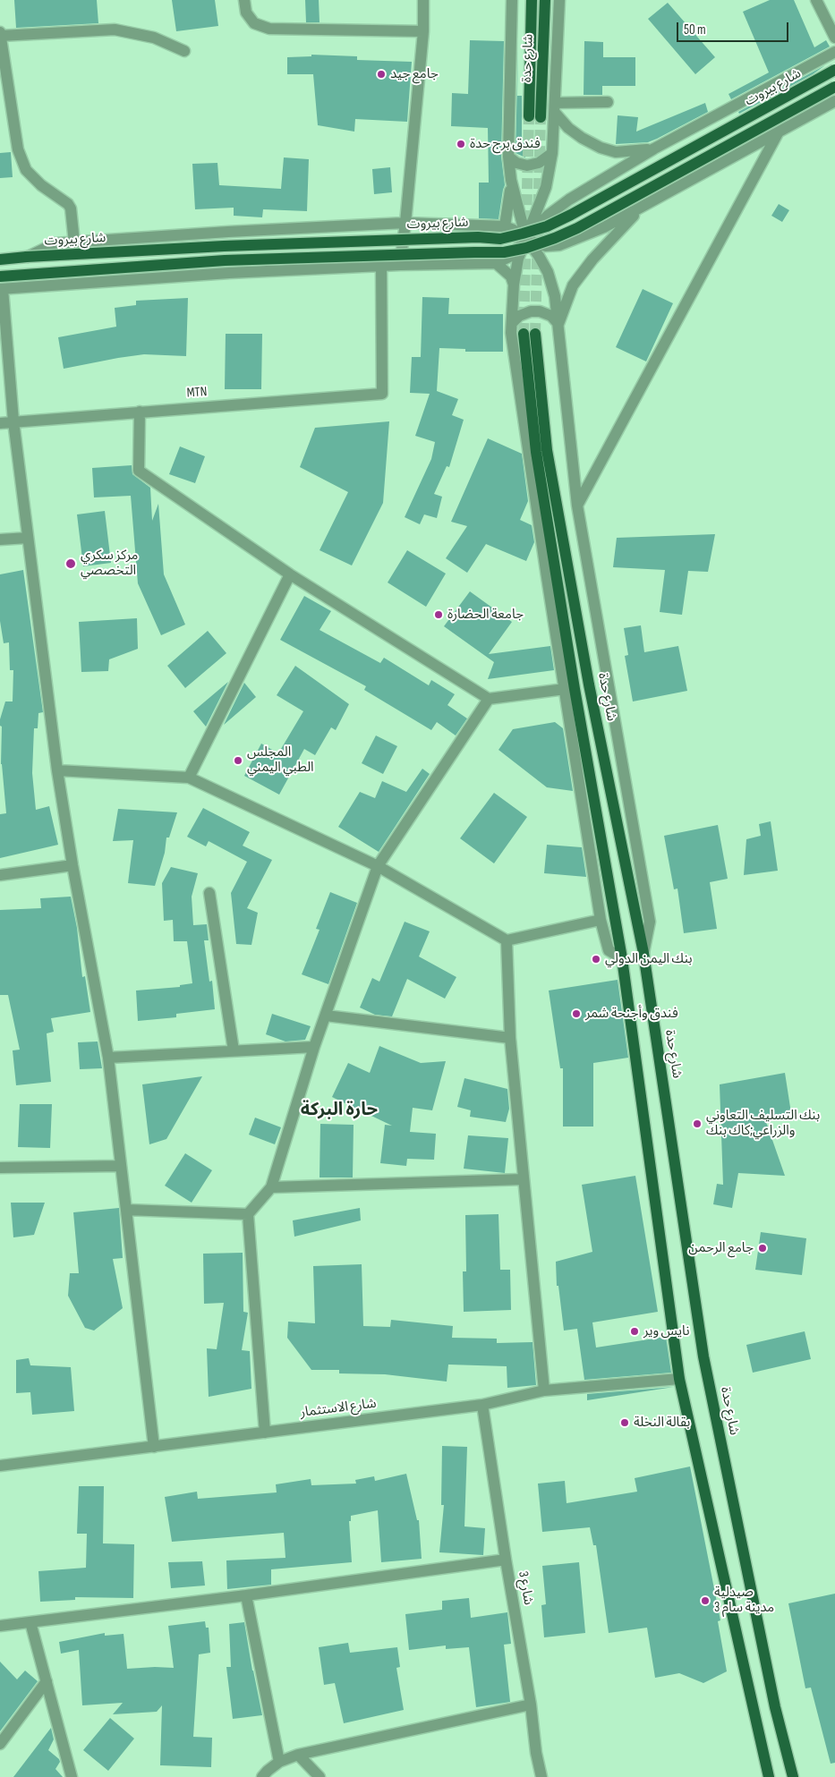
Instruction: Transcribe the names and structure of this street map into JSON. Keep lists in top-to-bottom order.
{
  "streets": {
    "main road": ["شارع حدة", "شارع بيروت"],
    "street": ["MTN", "شارع الاستثمار", "شارع 3"]
  },
  "crossings": [
    ["شارع حدة", "شارع الاستثمار"],
    ["شارع الاستثمار", "شارع 3"]
  ],
  "districts": ["حارة البركة"],
  "places": [
    "جامع جيد",
    "فندق برج حدة",
    "مركز سكري التخصصي",
    "جامعة الحضارة",
    "المجلس الطبي اليمني",
    "بنك اليمن الدولي",
    "فندق وأجنحة شمر",
    "بنك التسليف التعاوني والزراعي;كاك بنك",
    "جامع الرحمن",
    "نايس وير",
    "بقالة النخلة",
    "صيدلية مدينة سام 3"
  ],
  "scale_bar": "50 m"
}
